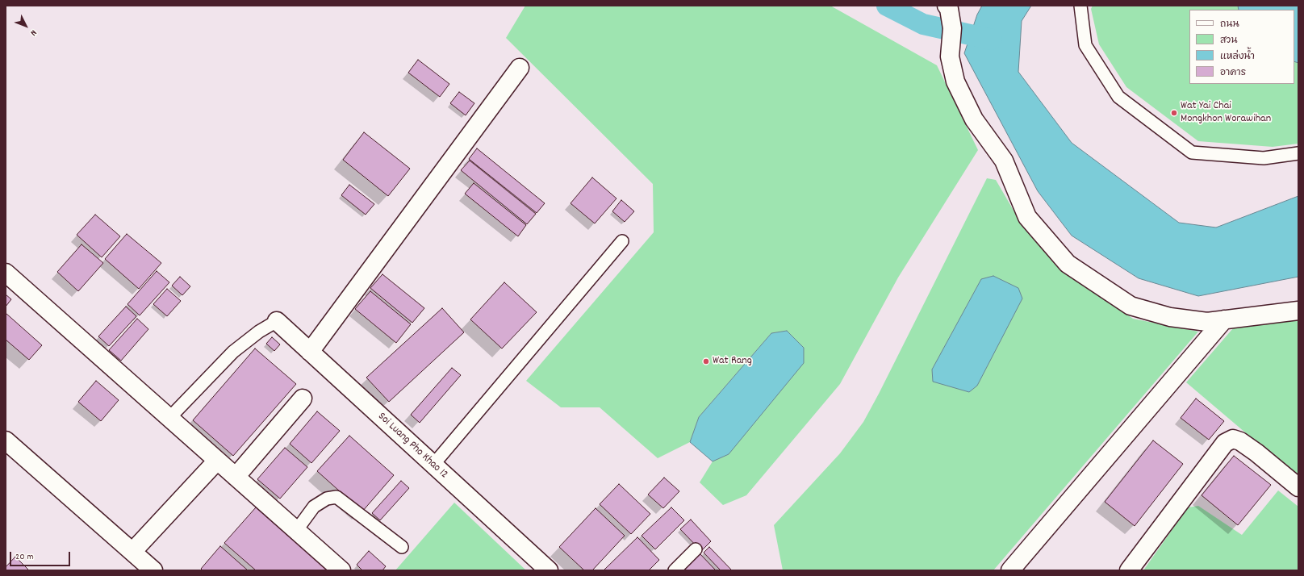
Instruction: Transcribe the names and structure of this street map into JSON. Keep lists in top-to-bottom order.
{
  "streets": {
    "street": ["Soi Luang Pho Khao 12"]
  },
  "places": ["Wat Yai Chai Mongkhon Worawihan", "Wat Rang"],
  "legend": [
    "ถนน",
    "สวน",
    "แหล่งน้ำ",
    "อาคาร"
  ],
  "scale_bar": "20 m",
  "north": "bottom right"
}
